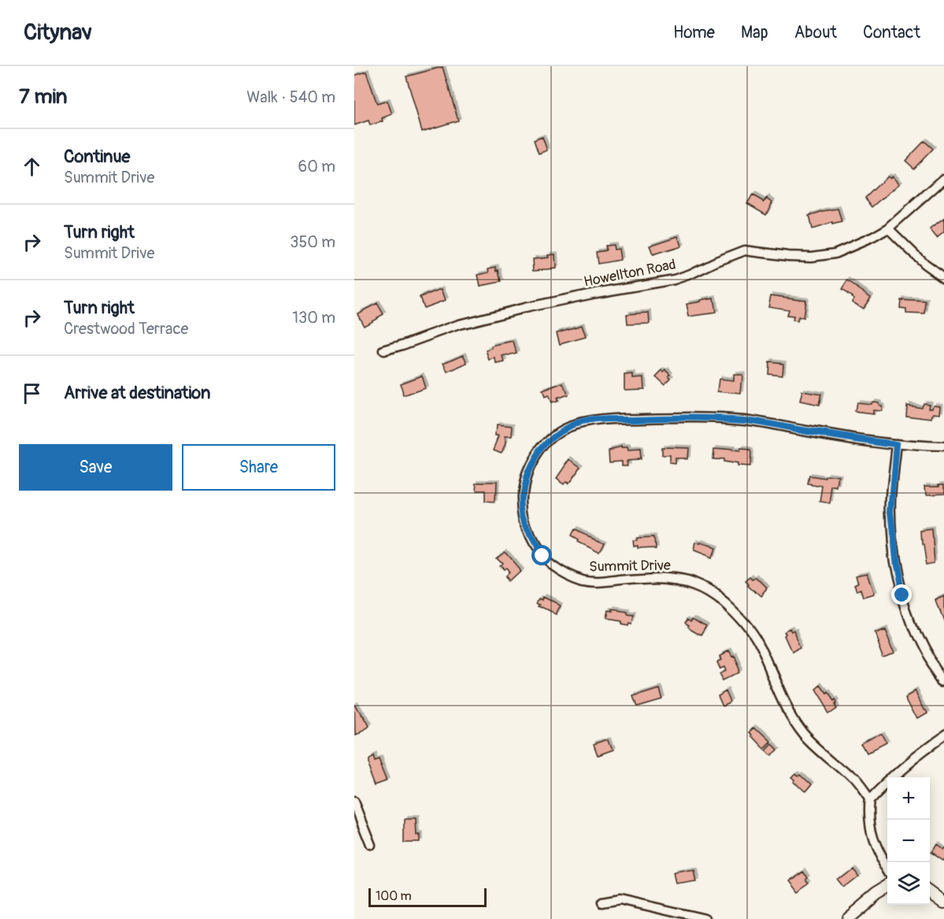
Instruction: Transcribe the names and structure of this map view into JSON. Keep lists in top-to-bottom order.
{
  "streets": {
    "street": ["Howellton Road", "Summit Drive"]
  },
  "scale_bar": "100 m",
  "page": {
    "header": "Citynav",
    "nav": [
      "Home",
      "Map",
      "About",
      "Contact"
    ],
    "heading": ["7 min", "Walk · 540 m"],
    "list": [
      ["Continue", "Summit Drive", "60 m"],
      ["Turn right", "Summit Drive", "350 m"],
      ["Turn right", "Crestwood Terrace", "130 m"],
      "Arrive at destination"
    ],
    "buttons": ["Save", "Share"],
    "map_buttons": ["+", "−"],
    "scale": "100 m"
  }
}
